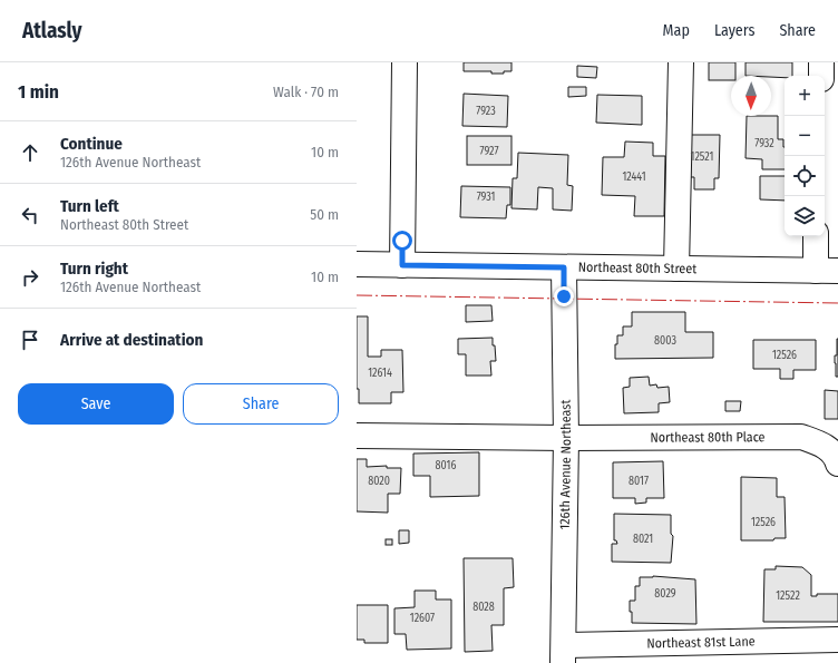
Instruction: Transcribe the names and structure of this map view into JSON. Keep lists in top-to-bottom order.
{
  "streets": {
    "street": [
      "Northeast 80th Street",
      "Northeast 80th Place",
      "126th Avenue Northeast",
      "Northeast 81st Lane"
    ]
  },
  "crossings": [
    ["Northeast 80th Street", "126th Avenue Northeast"],
    ["Northeast 80th Place", "126th Avenue Northeast"],
    ["126th Avenue Northeast", "Northeast 81st Lane"]
  ],
  "house_numbers": [
    "7923",
    "7932",
    "7927",
    "12521",
    "12441",
    "7931",
    "8003",
    "12526",
    "12614",
    "8016",
    "8020",
    "8017",
    "12526",
    "8021",
    "8029",
    "12522",
    "8028",
    "12607"
  ],
  "north": "bottom",
  "page": {
    "header": "Atlasly",
    "nav": ["Map", "Layers", "Share"],
    "heading": ["1 min", "Walk · 70 m"],
    "map_buttons": ["+", "−"],
    "list": [
      ["Continue", "126th Avenue Northeast", "10 m"],
      ["Turn left", "Northeast 80th Street", "50 m"],
      ["Turn right", "126th Avenue Northeast", "10 m"],
      "Arrive at destination"
    ],
    "buttons": ["Save", "Share"]
  }
}
